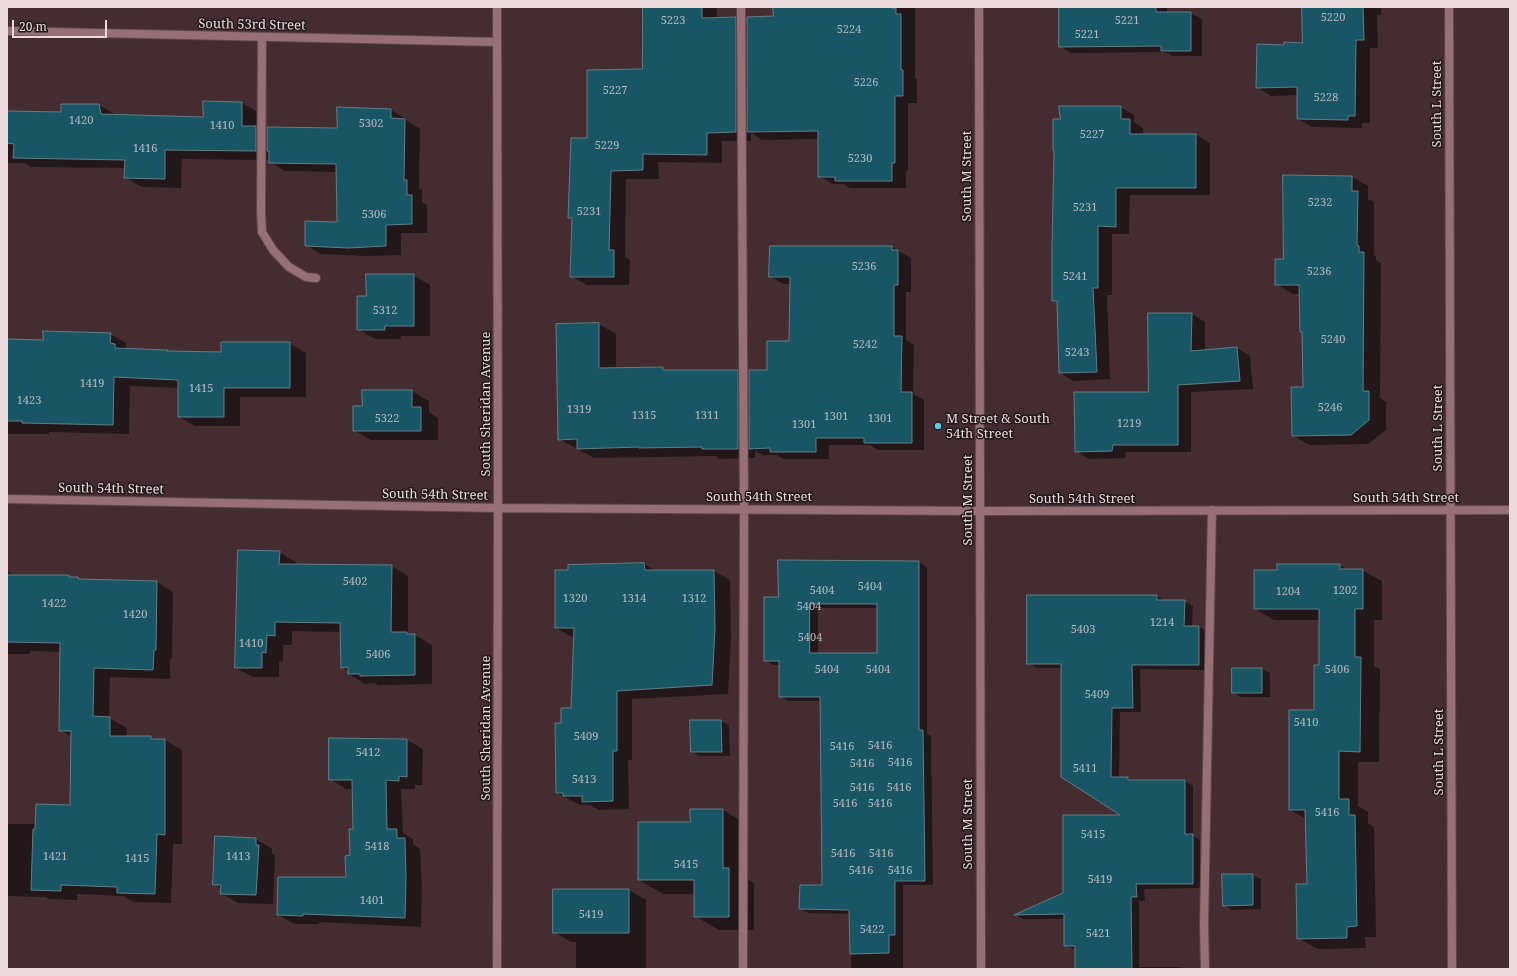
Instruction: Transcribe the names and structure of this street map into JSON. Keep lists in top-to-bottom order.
{
  "streets": {
    "street": [
      "South 53rd Street",
      "South L Street",
      "South M Street",
      "South Sheridan Avenue",
      "South 54th Street"
    ]
  },
  "crossings": [
    ["South 53rd Street", "South Sheridan Avenue"],
    ["South L Street", "South 54th Street"],
    ["South M Street", "South 54th Street"],
    ["South Sheridan Avenue", "South 54th Street"]
  ],
  "places": ["M Street & South 54th Street"],
  "house_numbers": [
    "5220",
    "5223",
    "5221",
    "5224",
    "5221",
    "5226",
    "5227",
    "5228",
    "1420",
    "5302",
    "1410",
    "5227",
    "5229",
    "1416",
    "5230",
    "5232",
    "5231",
    "5231",
    "5306",
    "5236",
    "5236",
    "5241",
    "5312",
    "5240",
    "5242",
    "5243",
    "1419",
    "1415",
    "1423",
    "5246",
    "1319",
    "1315",
    "1311",
    "1301",
    "5322",
    "1301",
    "1219",
    "1301",
    "5402",
    "5404",
    "5404",
    "1202",
    "1204",
    "1320",
    "1314",
    "1312",
    "1422",
    "5404",
    "1420",
    "1214",
    "5403",
    "5404",
    "1410",
    "5406",
    "5404",
    "5404",
    "5406",
    "5409",
    "5410",
    "5409",
    "5416",
    "5416",
    "5412",
    "5416",
    "5416",
    "5411",
    "5413",
    "5416",
    "5416",
    "5416",
    "5416",
    "5416",
    "5415",
    "5418",
    "5416",
    "5416",
    "1421",
    "1413",
    "1415",
    "5415",
    "5416",
    "5416",
    "5419",
    "1401",
    "5419",
    "5422",
    "5421"
  ],
  "scale_bar": "20 m"
}
